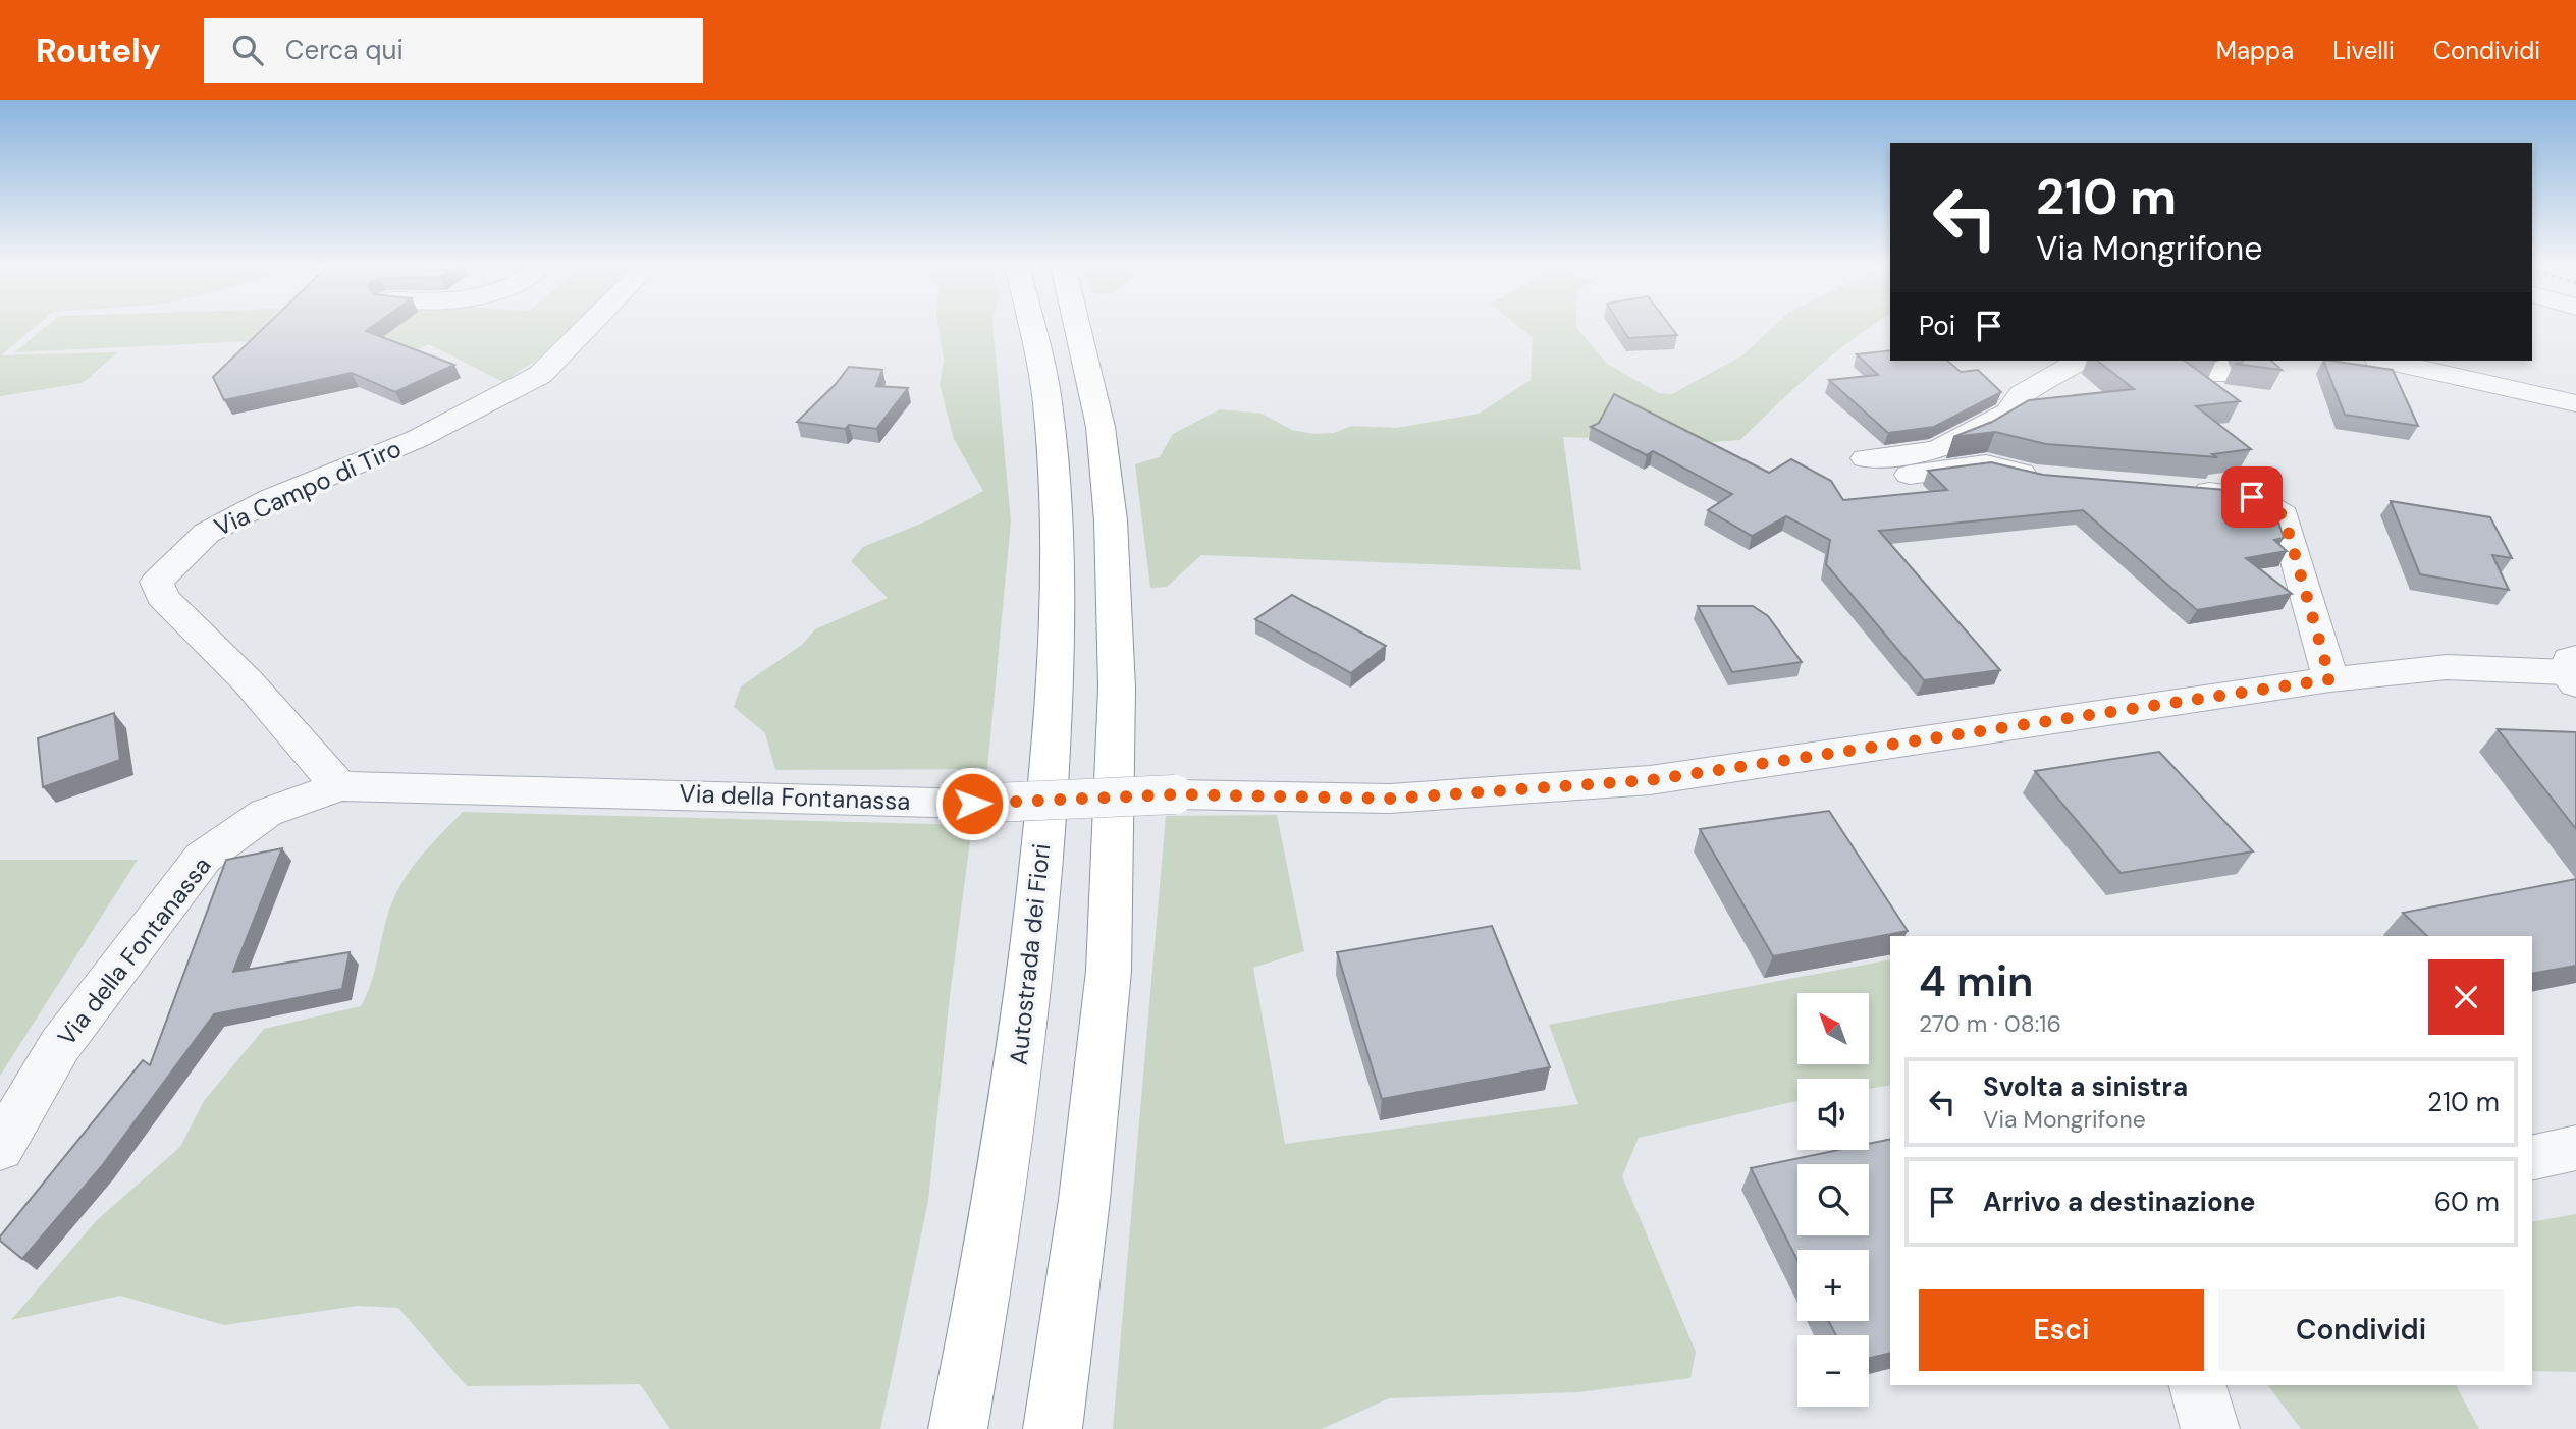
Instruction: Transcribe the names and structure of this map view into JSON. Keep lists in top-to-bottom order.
{
  "streets": {
    "highway": ["Autostrada dei Fiori"],
    "street": ["Via Campo di Tiro", "Via della Fontanassa"]
  },
  "crossings": [
    ["Via Campo di Tiro", "Via della Fontanassa"]
  ],
  "north": "top left",
  "page": {
    "header": "Routely",
    "search": "Cerca qui",
    "nav": ["Mappa", "Livelli", "Condividi"],
    "turn": ["210 m", "Via Mongrifone"],
    "then": "Poi",
    "heading": ["4 min", "270 m · 08:16"],
    "map_buttons": ["+", "−"],
    "list": [
      {
        "name": "Svolta a sinistra",
        "note": "Via Mongrifone",
        "value": "210 m"
      },
      {
        "name": "Arrivo a destinazione",
        "value": "60 m"
      }
    ],
    "buttons": ["Esci", "Condividi"]
  }
}
